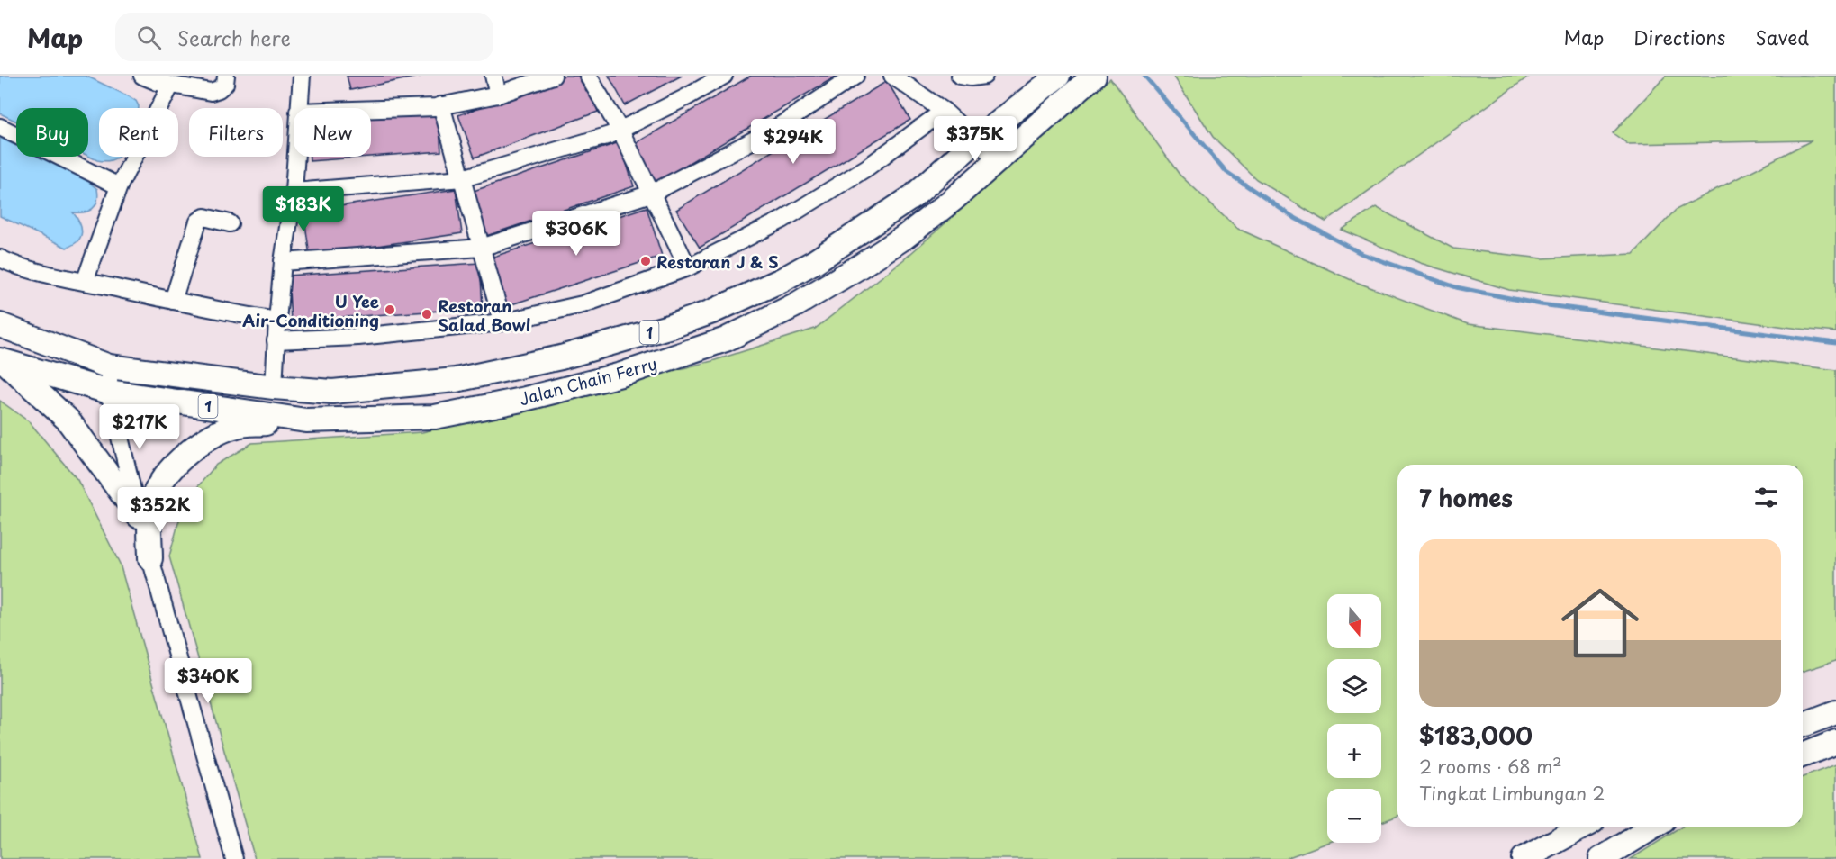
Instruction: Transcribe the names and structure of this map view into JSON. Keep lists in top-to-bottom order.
{
  "streets": {
    "highway": ["1", "Jalan Chain Ferry"]
  },
  "places": ["Restoran J & S", "U Yee Air-Conditioning", "Restoran Salad Bowl"],
  "north": "bottom",
  "page": {
    "header": "Map",
    "search": "Search here",
    "nav": ["Map", "Directions", "Saved"],
    "chip": [
      "Buy",
      "Rent",
      "Filters",
      "New"
    ],
    "price": [
      "$375K",
      "$294K",
      "$183K",
      "$306K",
      "$217K",
      "$352K",
      "$340K"
    ],
    "heading": "7 homes",
    "list": [
      {
        "name": "$183,000",
        "note": "2 rooms · 68 m² · Tingkat Limbungan 2"
      }
    ],
    "map_buttons": ["+", "−"]
  }
}
